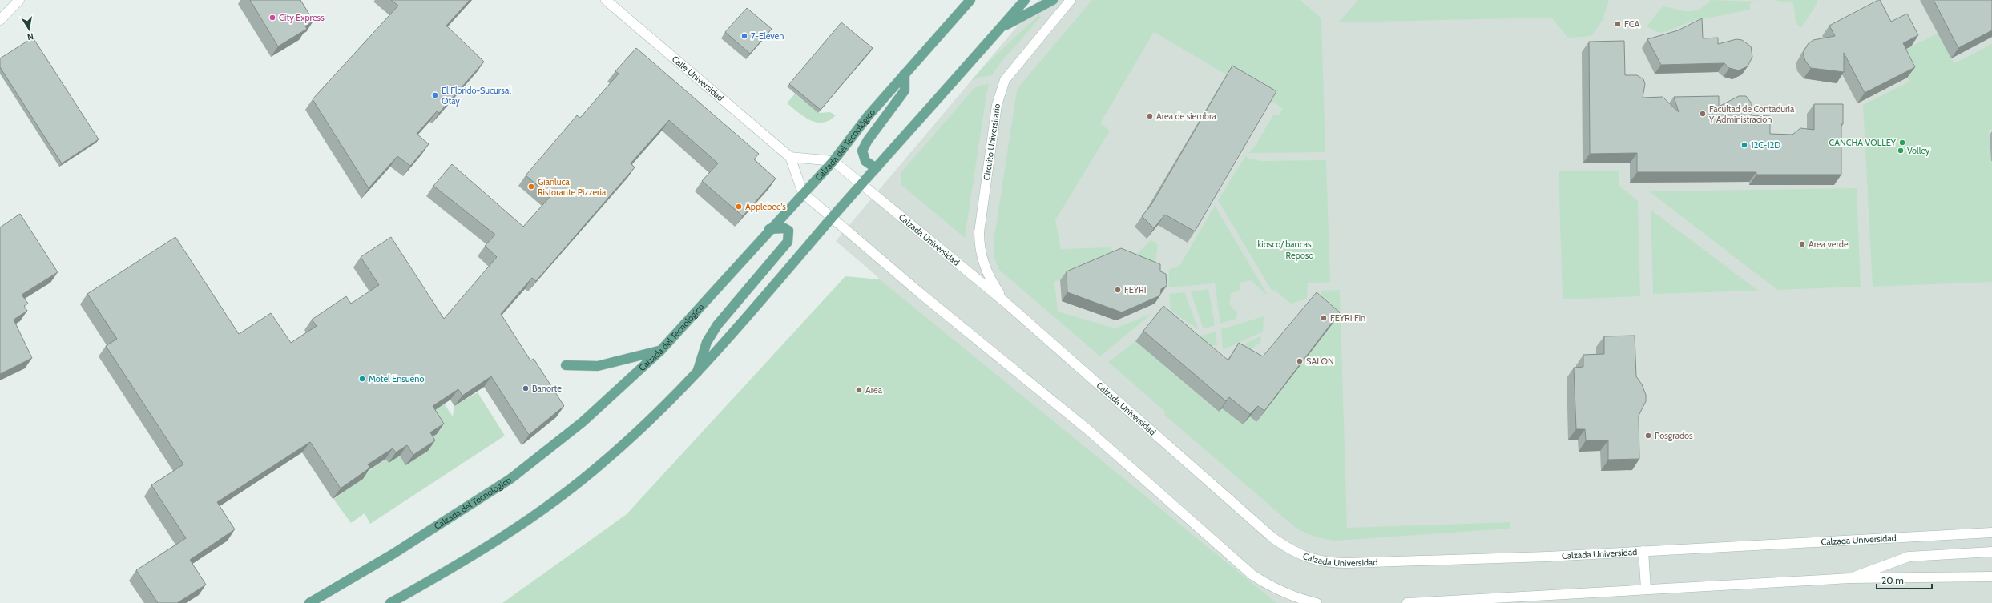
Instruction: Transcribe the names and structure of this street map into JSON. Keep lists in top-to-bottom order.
{
  "streets": {
    "main road": [
      "Calle Universidad",
      "Circuito Universitario",
      "Calzada del Tecnológico",
      "Calzada Universidad"
    ]
  },
  "crossings": [
    ["Calle Universidad", "Calzada del Tecnológico"],
    ["Circuito Universitario", "Calzada Universidad"],
    ["Calzada del Tecnológico", "Calzada Universidad"]
  ],
  "parks": ["kiosco/ bancas", "Reposo"],
  "places": [
    "City Express",
    "FCA",
    "7-Eleven",
    "El Florido-Sucursal Otay",
    "Facultad de Contaduria Y Administracion",
    "Area de siembra",
    "CANCHA VOLLEY",
    "12C-12D",
    "Volley",
    "Gianluca Ristorante Pizzeria",
    "Applebee's",
    "Area verde",
    "FEYRI",
    "FEYRI Fin",
    "SALON",
    "Motel Ensueño",
    "Banorte",
    "Area",
    "Posgrados"
  ],
  "scale_bar": "20 m",
  "north": "bottom"
}
